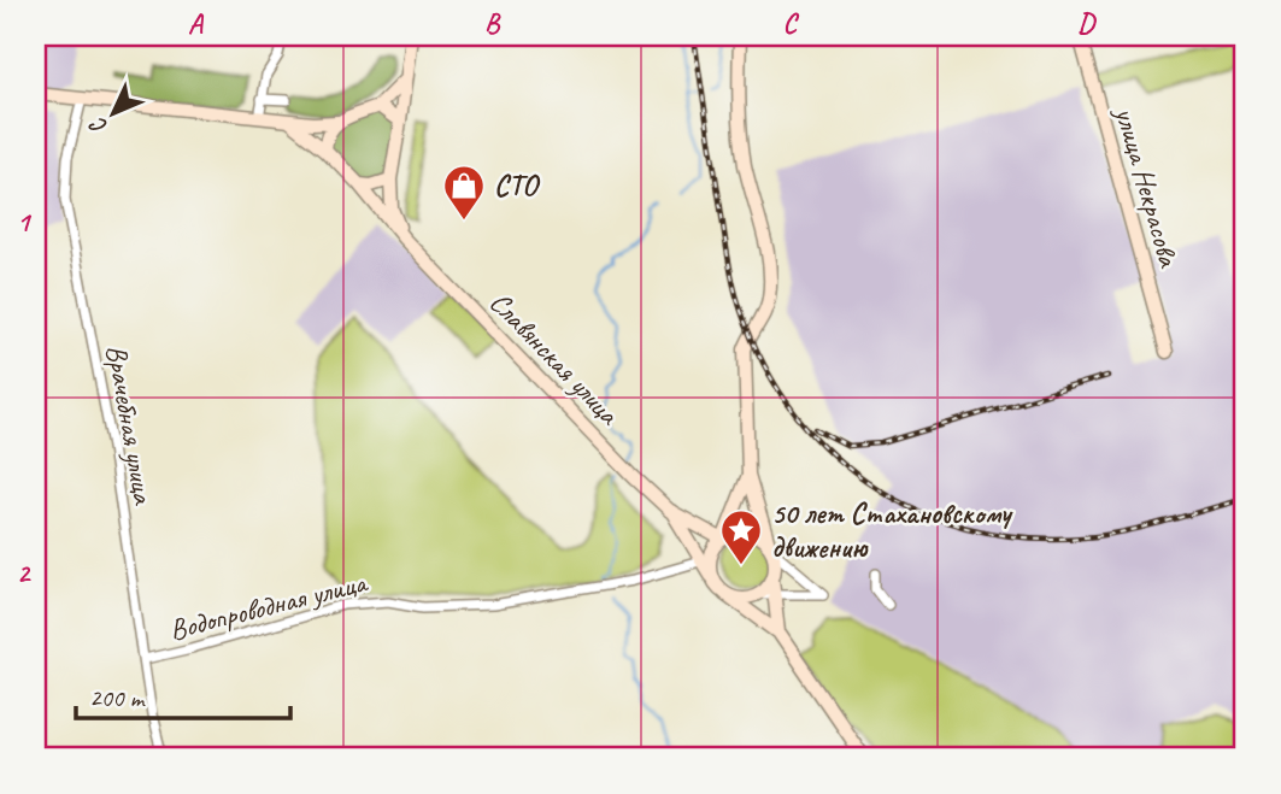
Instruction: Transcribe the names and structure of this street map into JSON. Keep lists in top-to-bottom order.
{
  "streets": {
    "main road": ["улица Некрасова", "Славянская улица"],
    "street": ["Врачебная улица", "Водопроводная улица"]
  },
  "crossings": [
    ["Славянская улица", "Водопроводная улица"],
    ["Врачебная улица", "Водопроводная улица"]
  ],
  "places": {
    "shop": ["СТО"],
    "place": ["50 лет Стахановскому движению"]
  },
  "scale_bar": "200 m",
  "north": "bottom left",
  "grid": {
    "columns": [
      "A",
      "B",
      "C",
      "D"
    ],
    "rows": ["1", "2"]
  }
}
